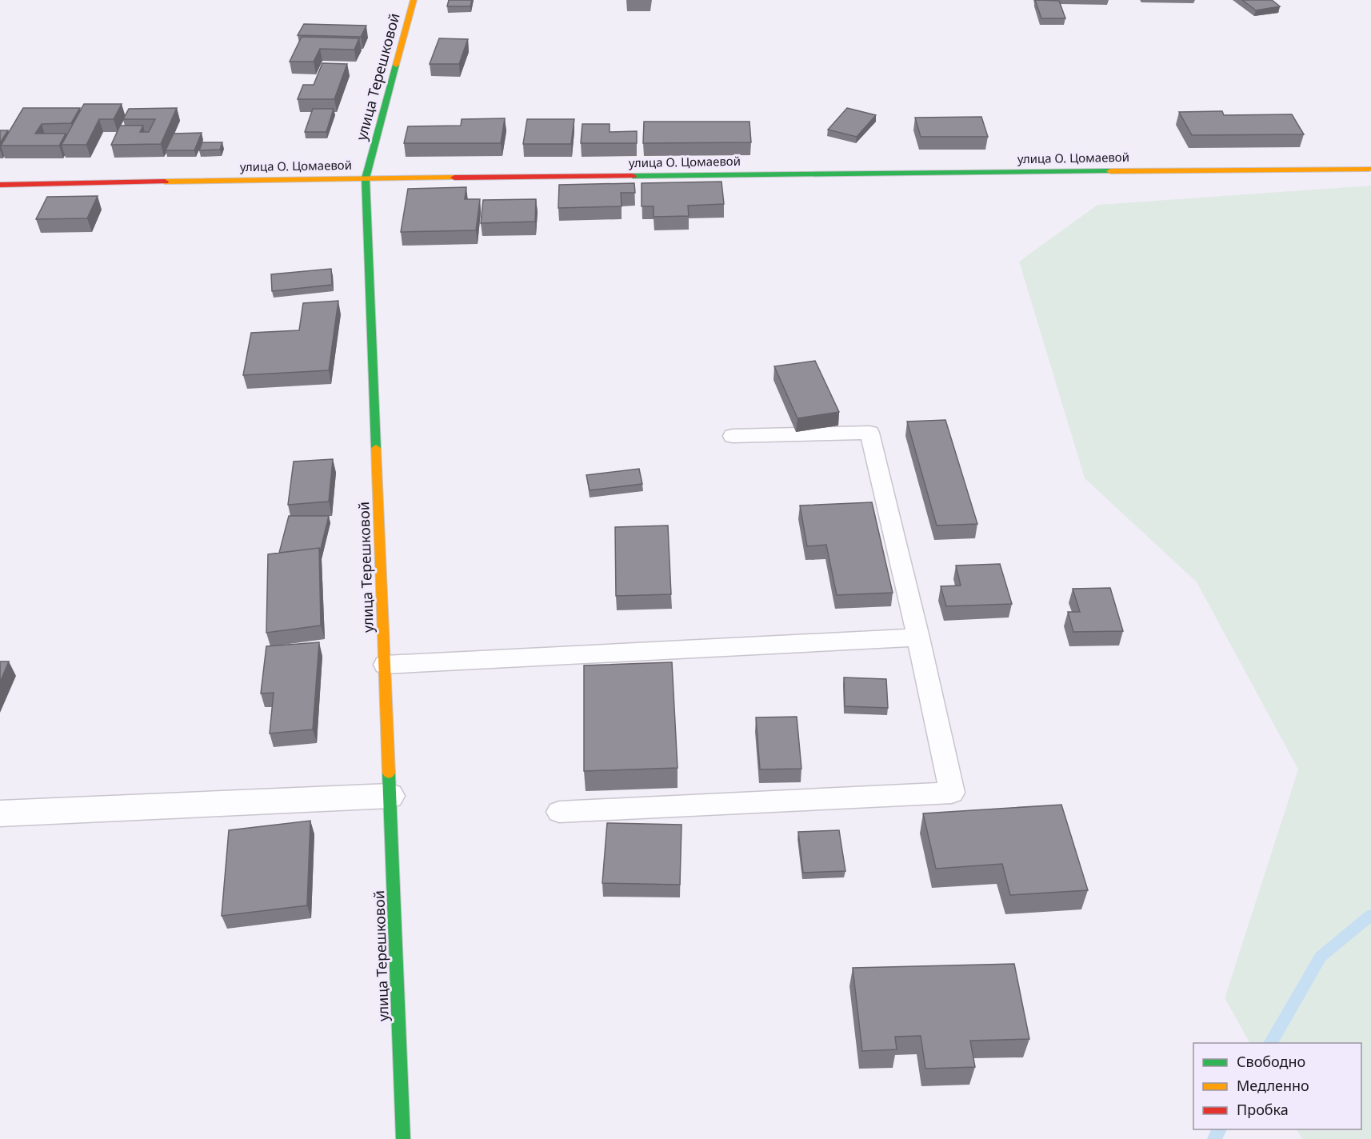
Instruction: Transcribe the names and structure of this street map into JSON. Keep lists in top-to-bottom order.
{
  "streets": {
    "street": ["улица Терешковой", "улица О. Цомаевой"]
  },
  "crossings": [
    ["улица Терешковой", "улица О. Цомаевой"]
  ],
  "legend": ["Свободно", "Медленно", "Пробка"]
}
